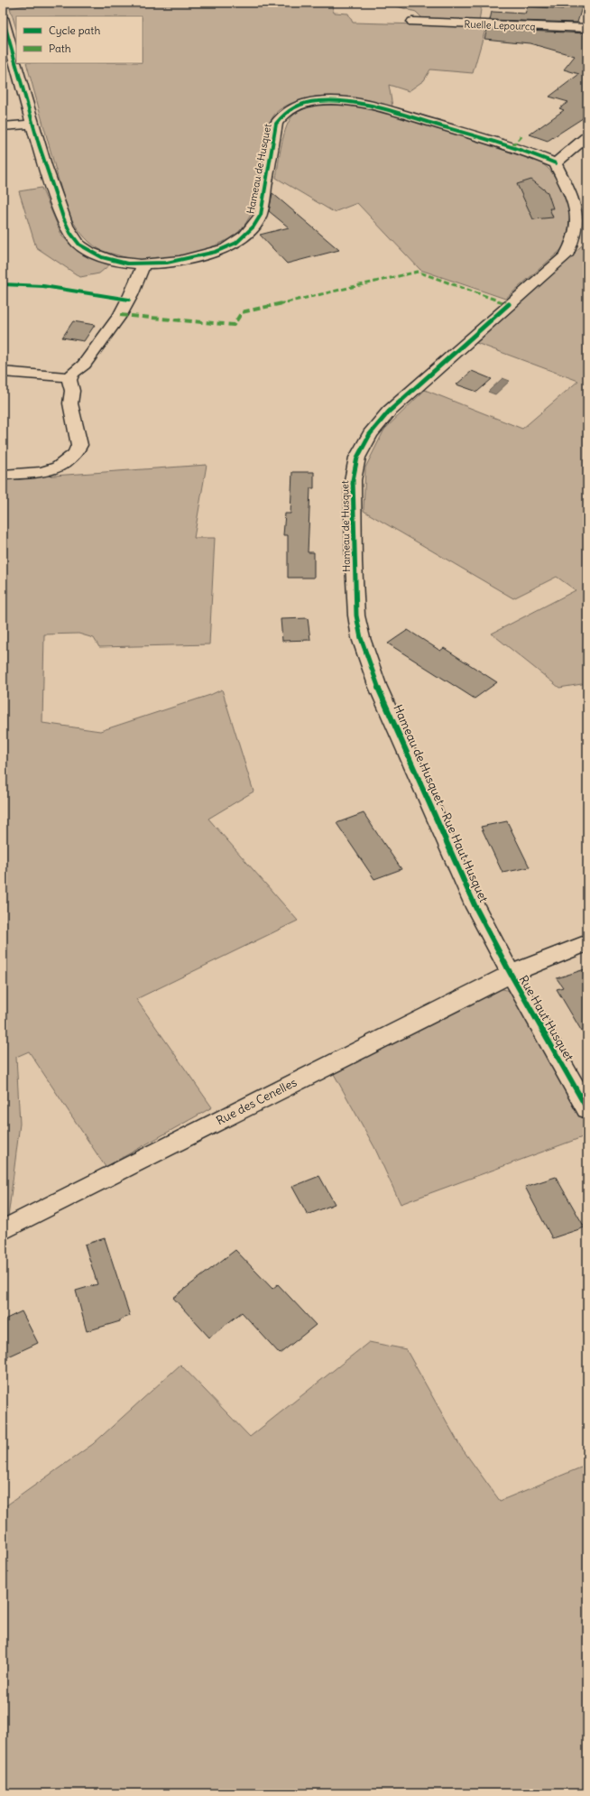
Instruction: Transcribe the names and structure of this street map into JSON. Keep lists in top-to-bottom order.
{
  "streets": {
    "street": [
      "Ruelle Lepourcq",
      "Hameau de Husquet",
      "Hameau de Husquet - Rue Haut Husquet",
      "Rue Haut Husquet",
      "Rue des Cenelles"
    ]
  },
  "crossings": [
    ["Hameau de Husquet", "Hameau de Husquet - Rue Haut Husquet"],
    ["Hameau de Husquet - Rue Haut Husquet", "Rue Haut Husquet"],
    ["Hameau de Husquet - Rue Haut Husquet", "Rue des Cenelles"],
    ["Rue Haut Husquet", "Rue des Cenelles"]
  ],
  "legend": ["Cycle path", "Path"]
}
